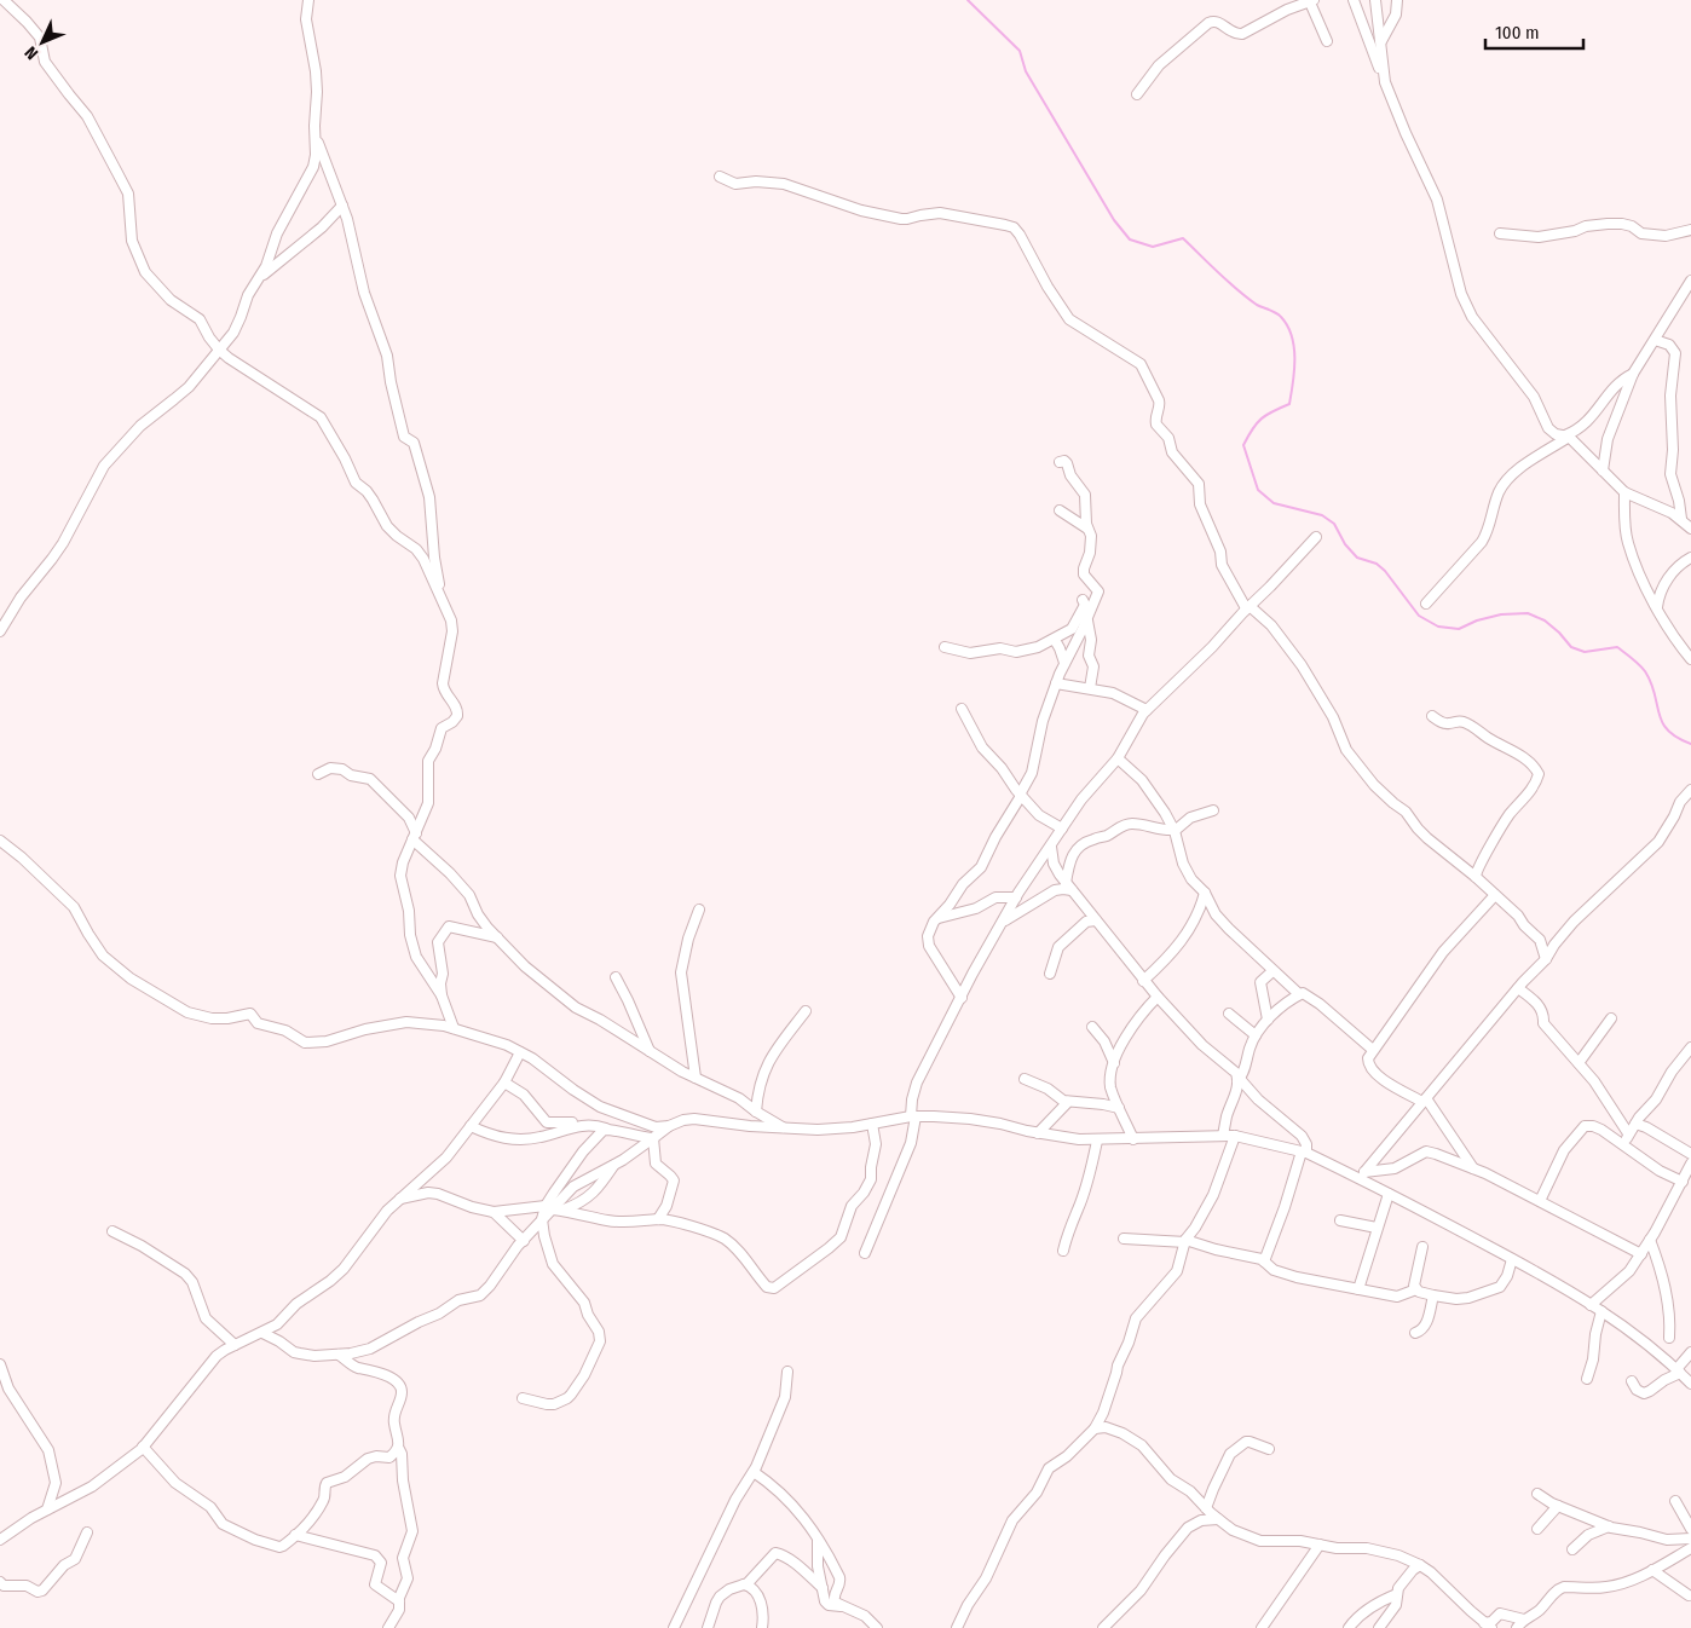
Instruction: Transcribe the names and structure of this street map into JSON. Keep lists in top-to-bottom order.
{
  "scale_bar": "100 m",
  "north": "bottom left"
}
